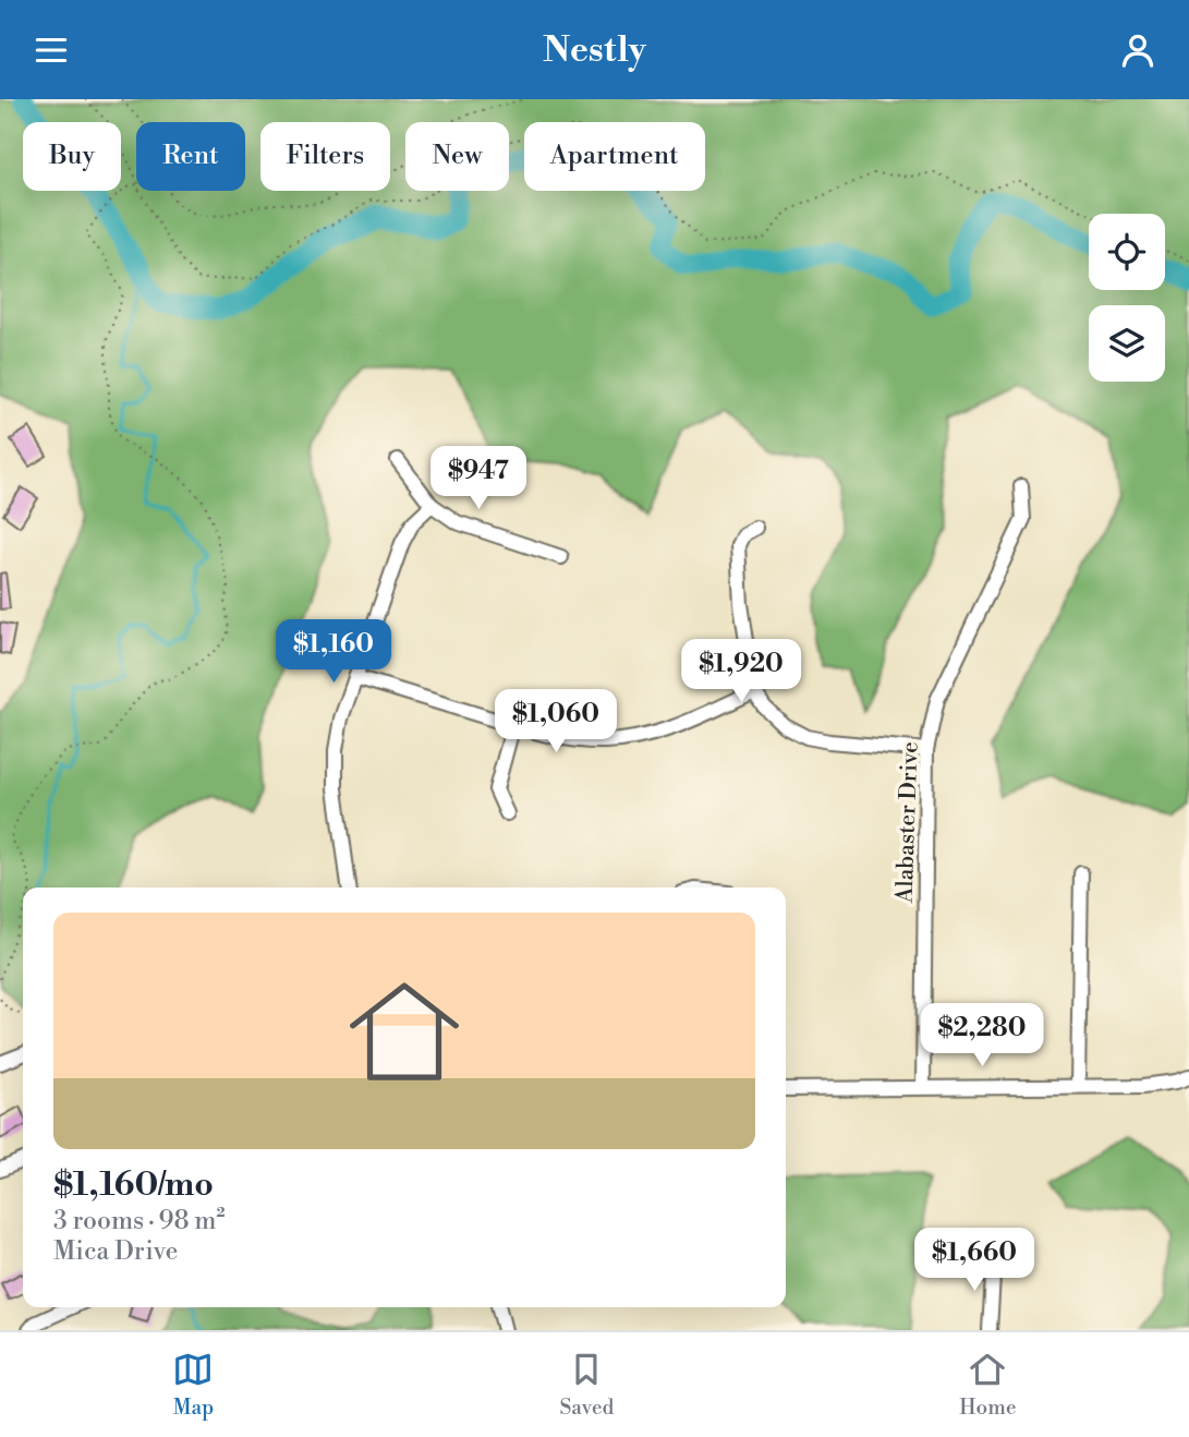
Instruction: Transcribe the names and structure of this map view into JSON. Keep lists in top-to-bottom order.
{
  "streets": {
    "street": ["Alabaster Drive"]
  },
  "page": {
    "header": "Nestly",
    "chip": [
      "Buy",
      "Rent",
      "Filters",
      "New",
      "Apartment"
    ],
    "price": [
      "$947",
      "$1,160",
      "$1,920",
      "$1,060",
      "$2,280",
      "$1,660"
    ],
    "list": [
      {
        "name": "$1,160/mo",
        "note": "3 rooms · 98 m² · Mica Drive"
      }
    ],
    "tabs": ["Map", "Saved", "Home"]
  }
}
